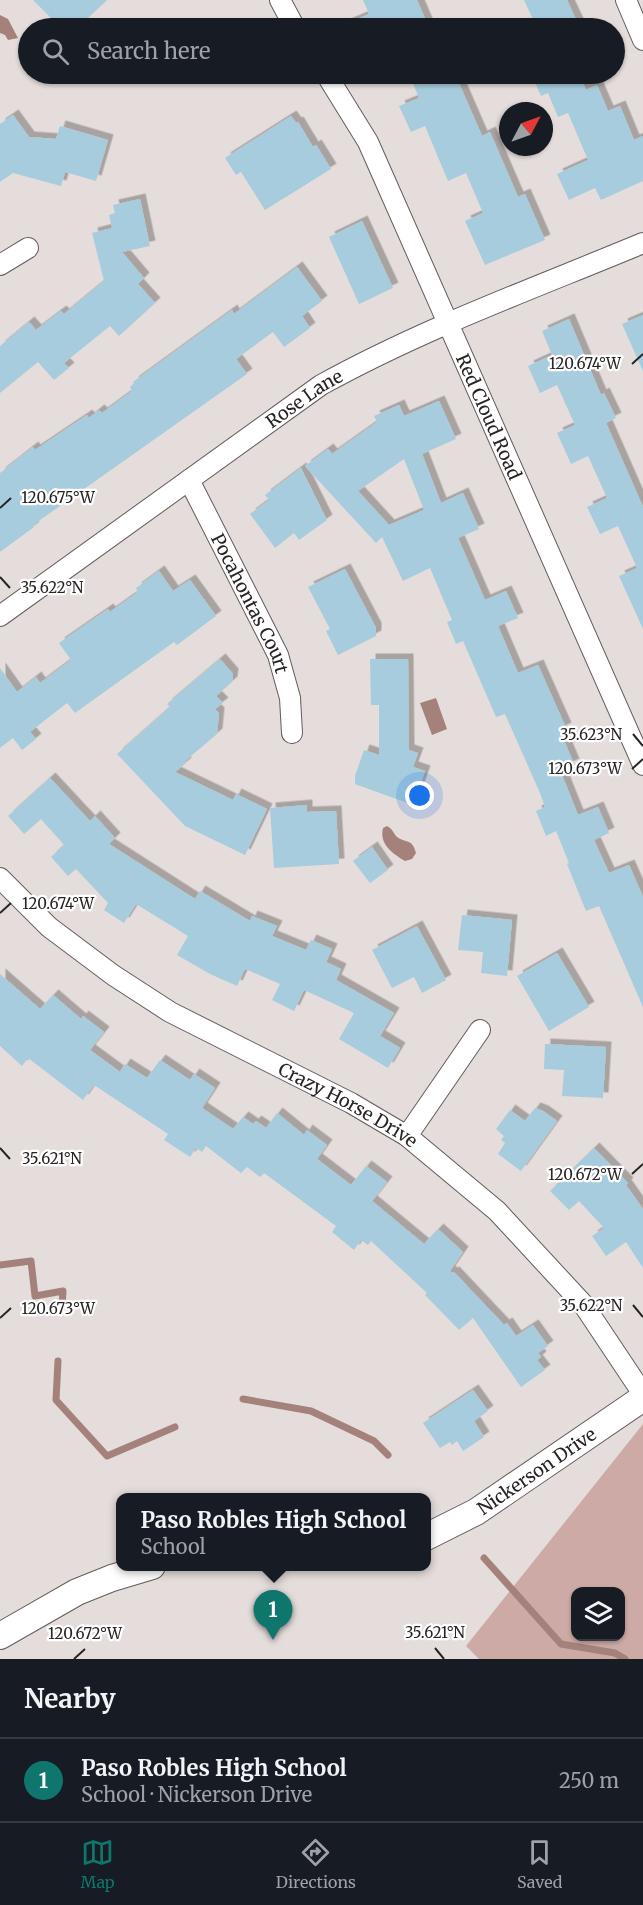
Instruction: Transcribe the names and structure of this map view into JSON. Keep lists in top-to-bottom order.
{
  "streets": {
    "street": [
      "Rose Lane",
      "Red Cloud Road",
      "Pocahontas Court",
      "Crazy Horse Drive",
      "Nickerson Drive"
    ]
  },
  "crossings": [
    ["Rose Lane", "Red Cloud Road"],
    ["Rose Lane", "Pocahontas Court"],
    ["Crazy Horse Drive", "Nickerson Drive"]
  ],
  "north": "top right",
  "page": {
    "search": "Search here",
    "popup": ["Paso Robles High School", "School"],
    "pins": "1",
    "heading": "Nearby",
    "list": [
      {
        "mark": "1",
        "name": "Paso Robles High School",
        "note": "School · Nickerson Drive",
        "value": "250 m"
      }
    ],
    "nav": ["Map", "Directions", "Saved"]
  },
  "coordinates": [
    "120.674°W",
    "120.675°W",
    "35.622°N",
    "35.623°N",
    "120.673°W",
    "35.621°N",
    "120.672°W"
  ]
}
